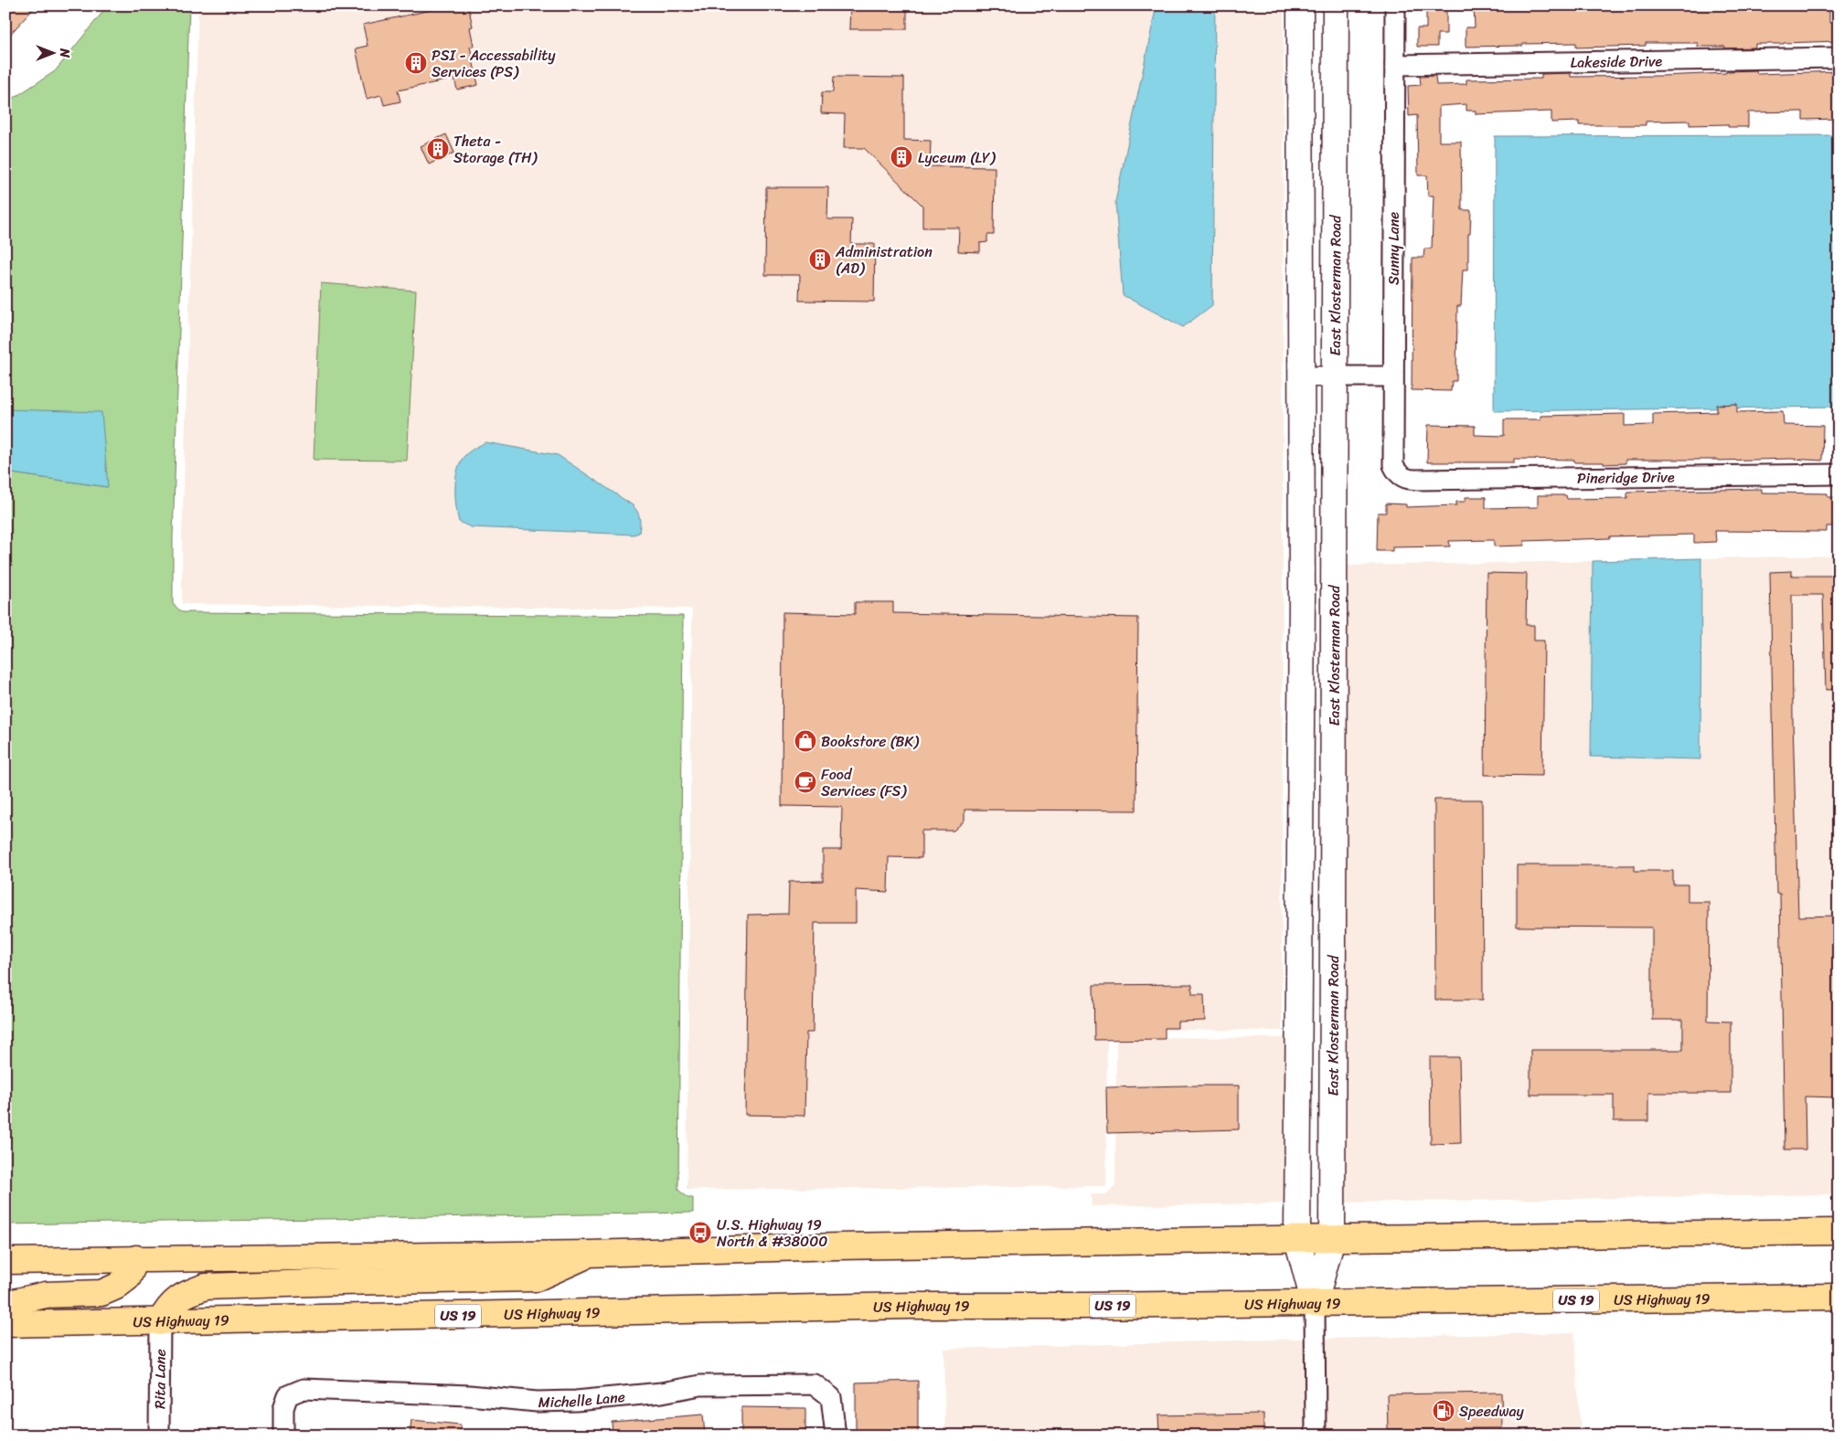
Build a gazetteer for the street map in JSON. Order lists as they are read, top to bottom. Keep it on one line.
{"streets":{"highway":["US Highway 19","US 19"],"main road":["East Klosterman Road"],"street":["Lakeside Drive","Sunny Lane","Pineridge Drive","Rita Lane","Michelle Lane"]},"crossings":[["Lakeside Drive","Sunny Lane"],["Sunny Lane","Pineridge Drive"],["East Klosterman Road","US Highway 19"],["US Highway 19","Rita Lane"]],"places":{"building":["PSI - Accessability Services (PS)","Theta - Storage (TH)","Lyceum (LY)","Administration (AD)"],"shop":["Bookstore (BK)"],"cafe":["Food Services (FS)"],"bus stop":["U.S. Highway 19 North & #38000"],"fuel station":["Speedway"]},"north":"right"}
